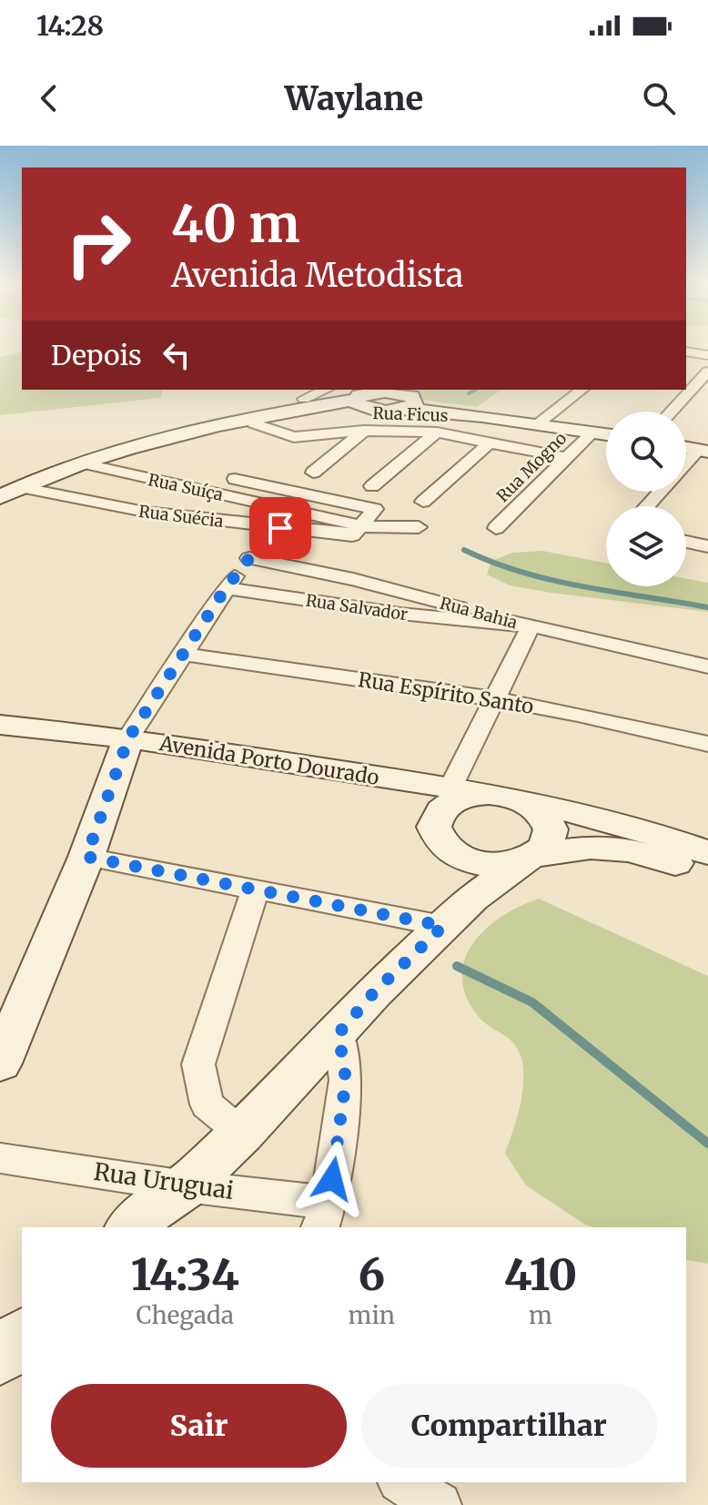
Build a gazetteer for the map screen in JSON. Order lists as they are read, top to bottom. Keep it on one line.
{"streets":{"street":["Rua Ficus","Rua Mogno","Rua Suíça","Rua Suécia","Rua Salvador","Rua Bahia","Rua Espírito Santo","Avenida Porto Dourado","Rua Uruguai"]},"crossings":[["Rua Ficus","Rua Mogno"],["Rua Suíça","Rua Suécia"],["Rua Salvador","Rua Bahia"]],"page":{"status":"14:28","header":"Waylane","turn":["40 m","Avenida Metodista"],"then":"Depois","eta":["14:34","Chegada","6","min","410","m"],"buttons":["Sair","Compartilhar"]}}
